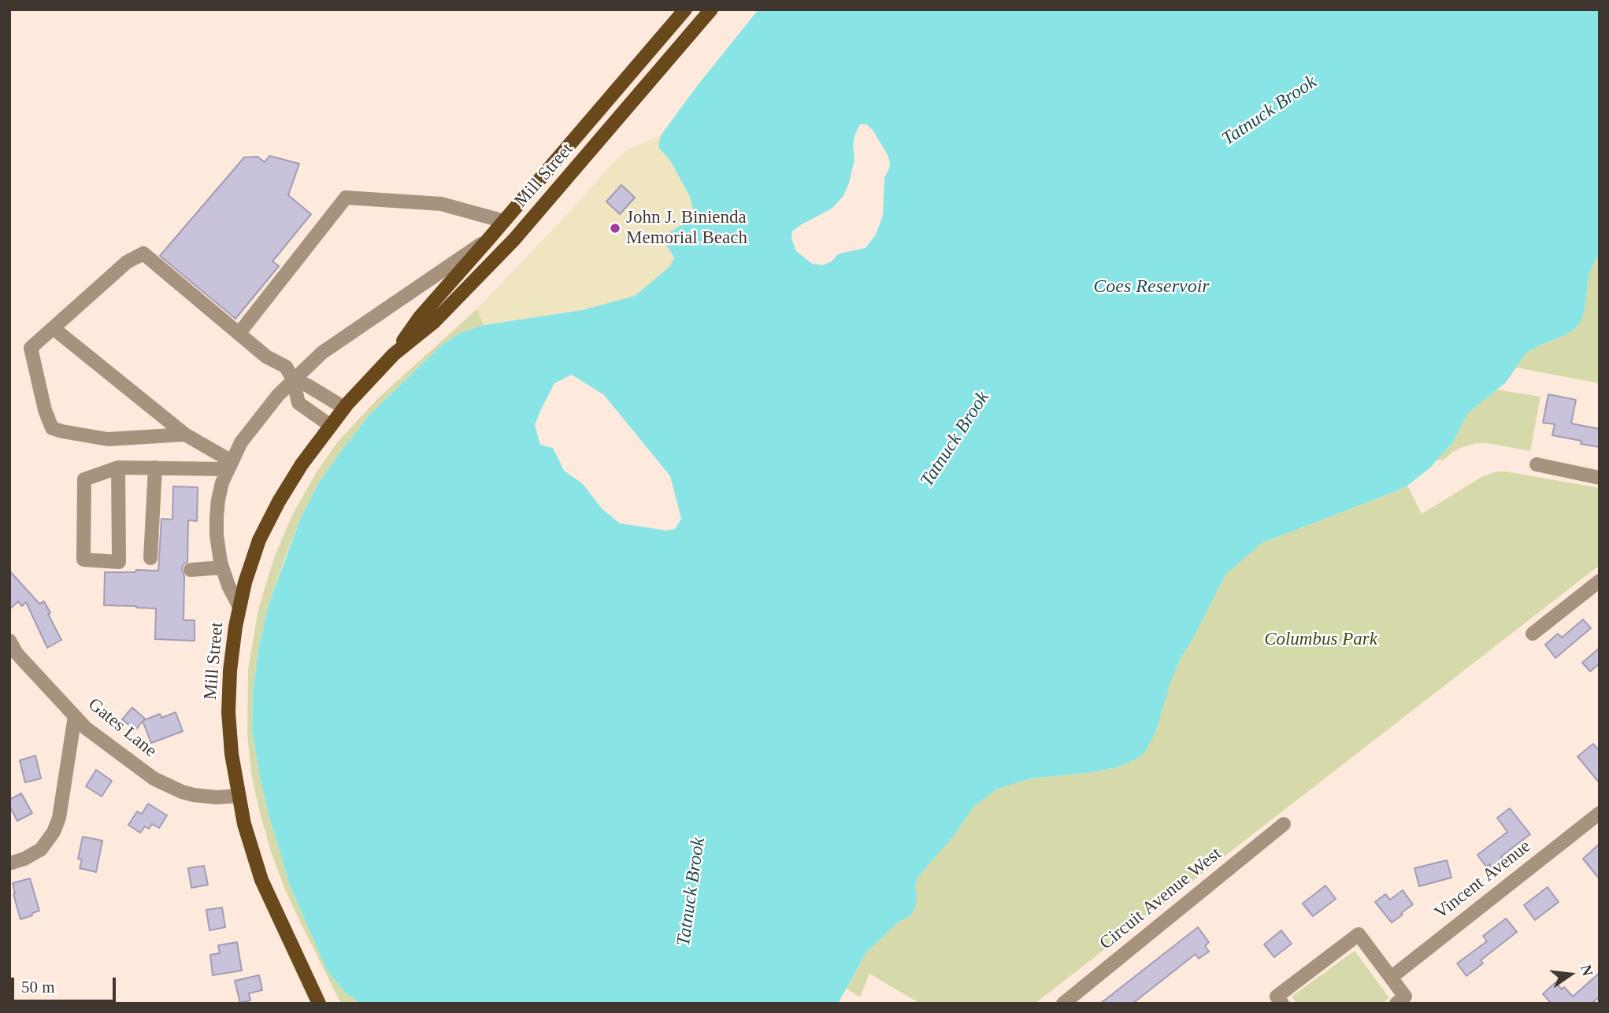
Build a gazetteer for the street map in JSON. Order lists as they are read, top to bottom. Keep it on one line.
{"streets":{"main road":["Mill Street"],"street":["Gates Lane","Vincent Avenue","Circuit Avenue West"]},"crossings":[["Mill Street","Gates Lane"]],"water":["Tatnuck Brook","Coes Reservoir"],"parks":["Columbus Park"],"places":["John J. Binienda Memorial Beach"],"scale_bar":"50 m","north":"right"}
